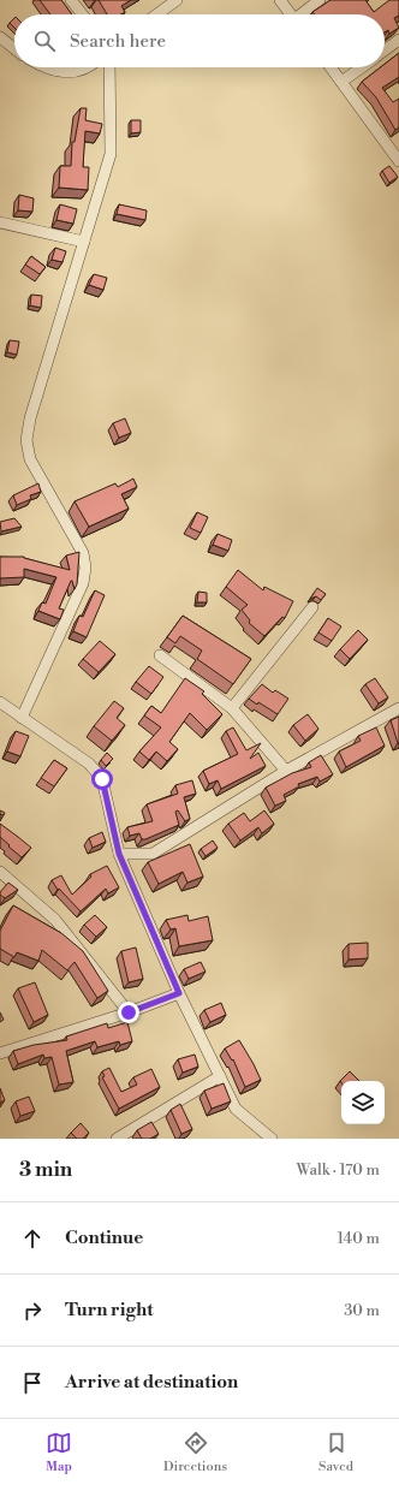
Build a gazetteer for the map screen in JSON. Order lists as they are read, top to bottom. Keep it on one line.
{"page":{"search":"Search here","heading":["3 min","Walk · 170 m"],"list":[["Continue","140 m"],["Turn right","30 m"],"Arrive at destination"],"nav":["Map","Directions","Saved"]}}
